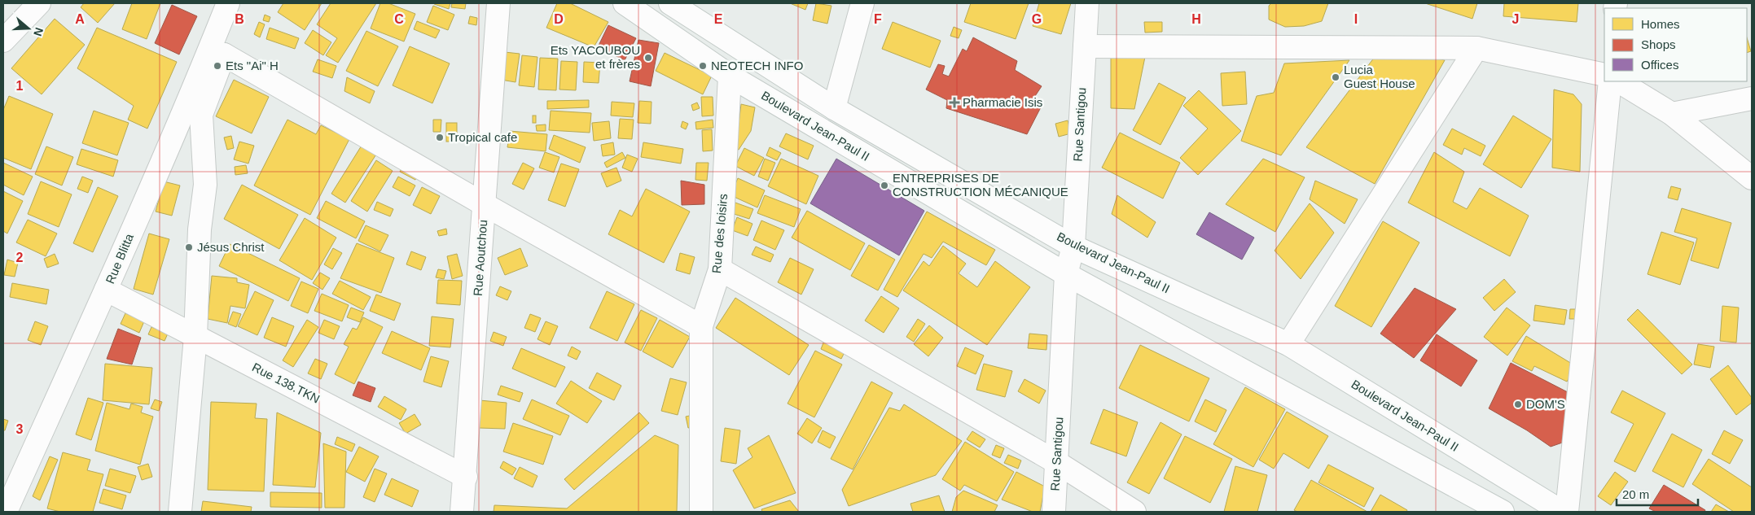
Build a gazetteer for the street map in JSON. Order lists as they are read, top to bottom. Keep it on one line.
{"streets":{"street":["Rue Santigou","Boulevard Jean-Paul II","Rue des loisirs","Rue Aoutchou","Rue Blitta","Rue 138.TKN"]},"crossings":[["Rue Santigou","Boulevard Jean-Paul II"],["Boulevard Jean-Paul II","Rue des loisirs"],["Rue Aoutchou","Rue 138.TKN"],["Rue Blitta","Rue 138.TKN"]],"places":{"other":["Ets YACOUBOU et frères","Ets \"Ai\" H","NEOTECH INFO","Lucia Guest House","Tropical cafe","ENTREPRISES DE CONSTRUCTION MÉCANIQUE","Jésus Christ","DOM'S"],"health":["Pharmacie Isis"]},"legend":["Homes","Shops","Offices"],"scale_bar":"20 m","north":"right","grid":{"columns":["A","B","C","D","E","F","G","H","I","J"],"rows":["1","2","3"]}}
